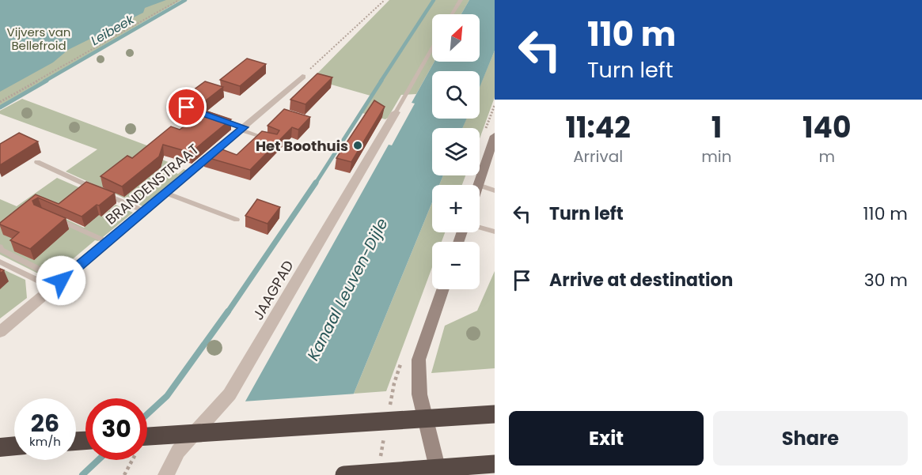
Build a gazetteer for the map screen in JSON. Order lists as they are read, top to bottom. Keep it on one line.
{"streets":{"street":["BRANDENSTRAAT","JAAGPAD"]},"water":["Leibeek","Kanaal Leuven-Dijle"],"parks":["Vijvers van Bellefroid"],"places":["Het Boothuis"],"north":"top right","page":{"turn":["110 m","Turn left"],"map_buttons":["+","−"],"eta":["11:42","Arrival","1","min","140","m"],"list":[{"name":"Turn left","value":"110 m"},{"name":"Arrive at destination","value":"30 m"}],"speed":"26 km/h","limit":"30","buttons":["Exit","Share"]}}
